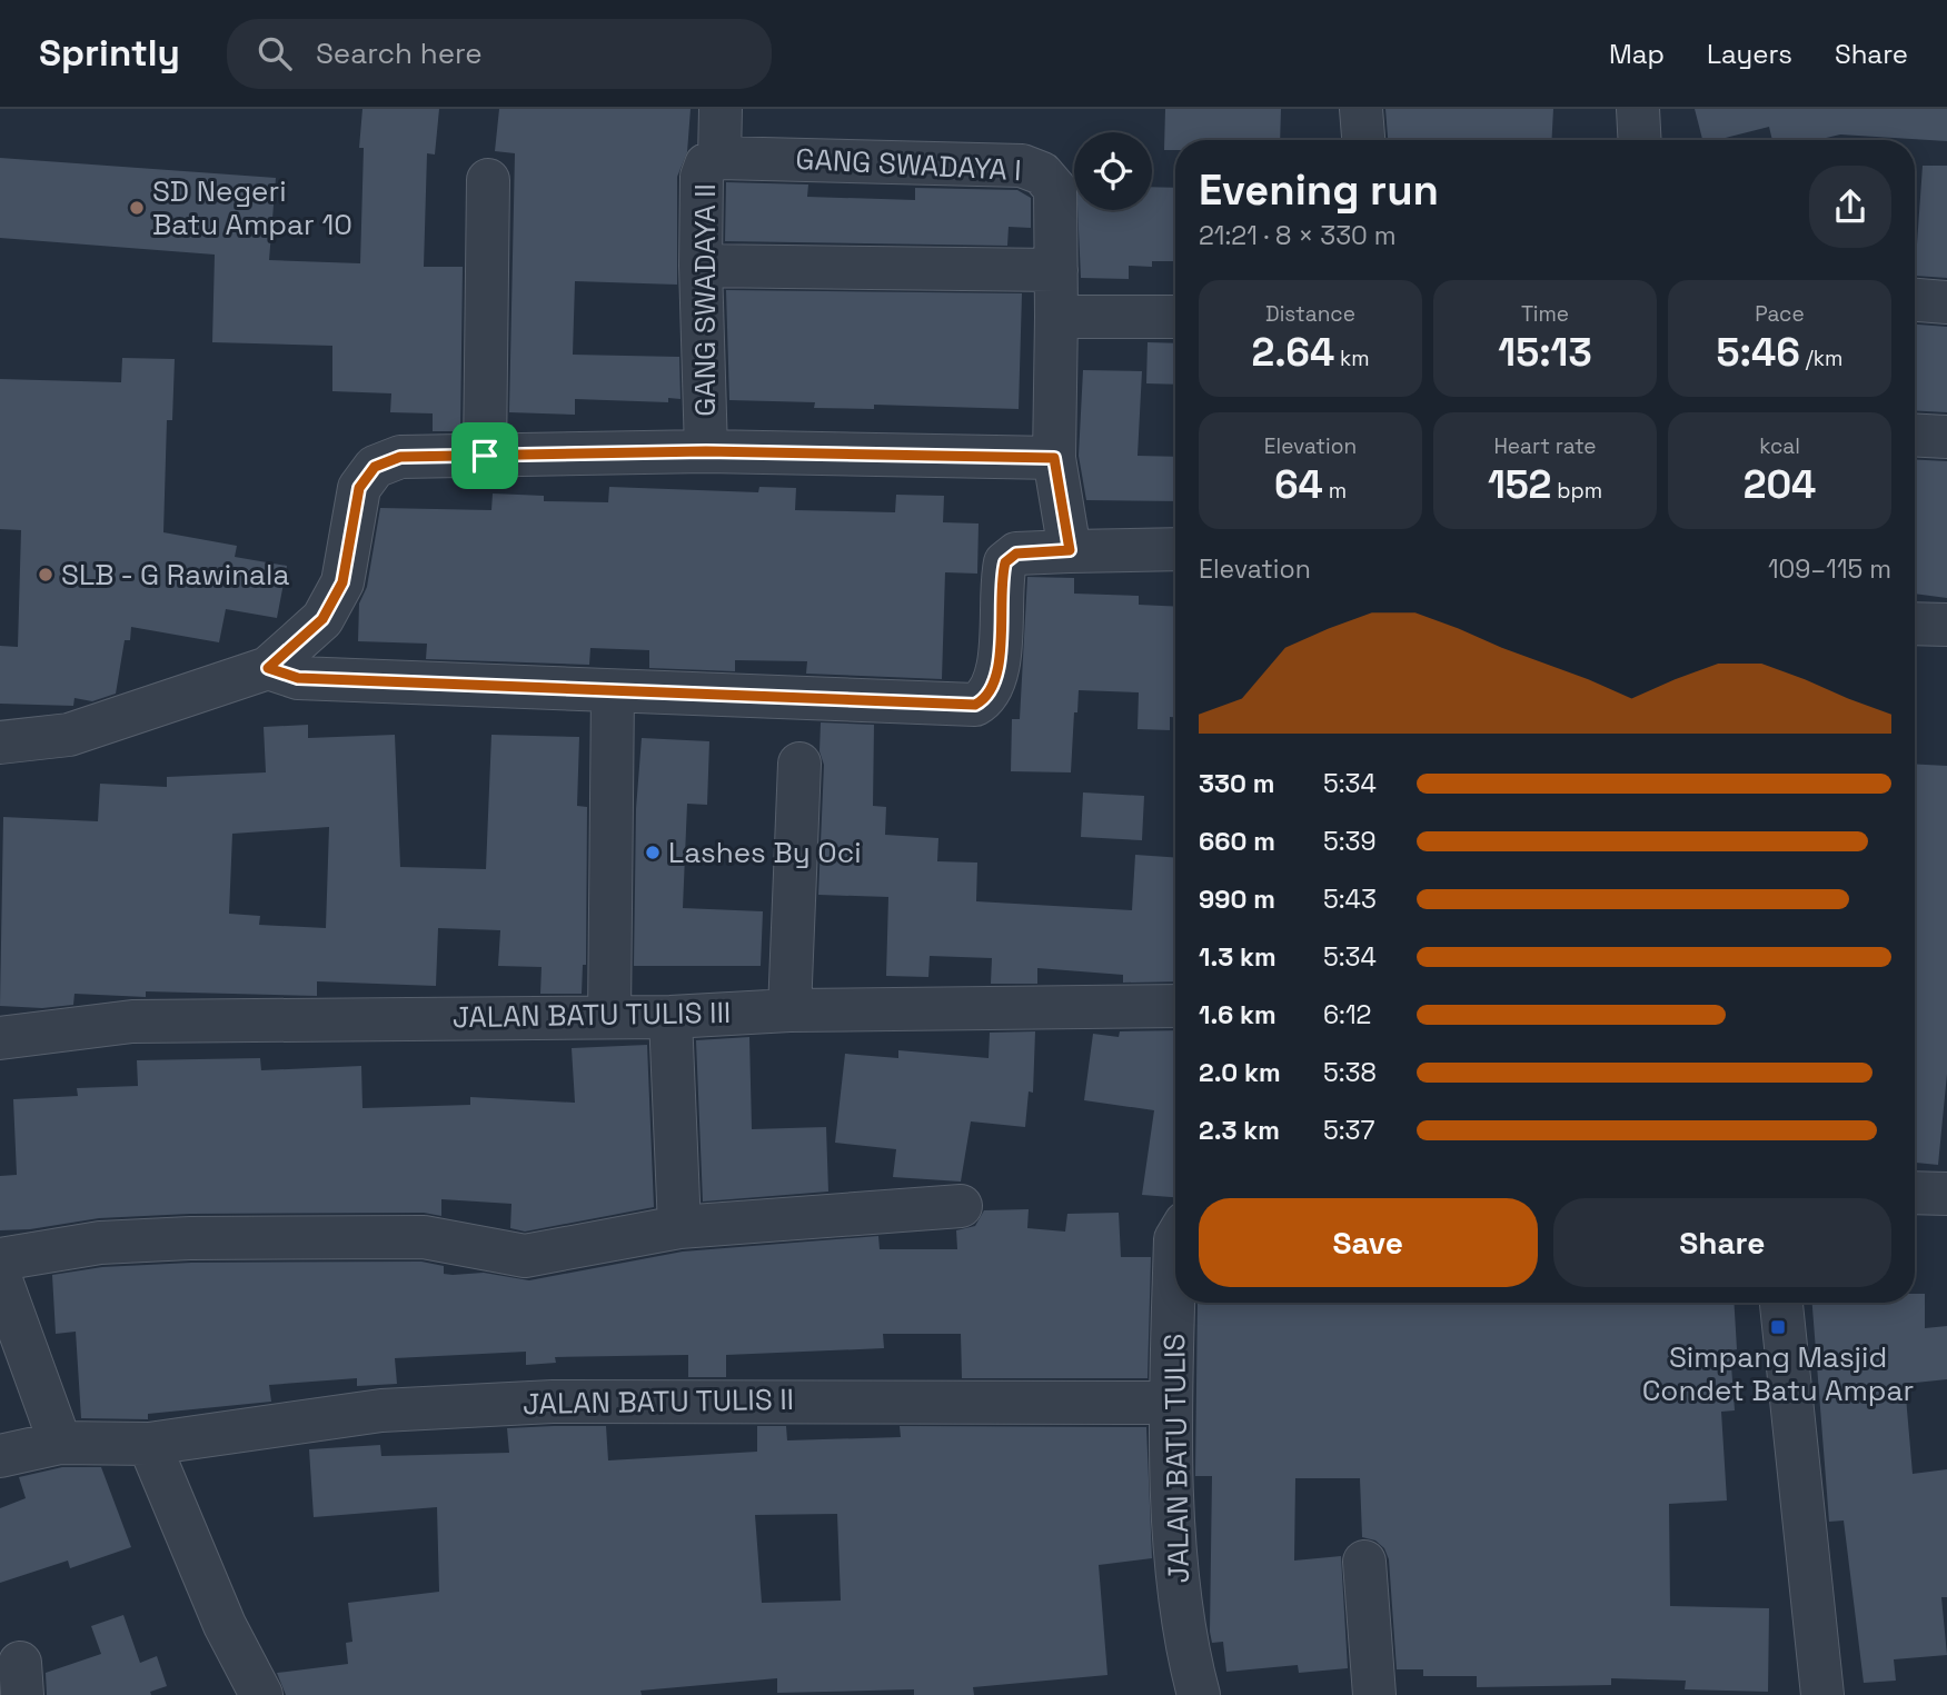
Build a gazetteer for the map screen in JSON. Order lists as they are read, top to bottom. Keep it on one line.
{"streets":{"street":["GANG SWADAYA I","GANG SWADAYA II","JALAN BATU TULIS III","JALAN BATU TULIS II","JALAN BATU TULIS"]},"crossings":[["GANG SWADAYA I","GANG SWADAYA II"],["JALAN BATU TULIS II","JALAN BATU TULIS"]],"places":{"other":["SD Negeri Batu Ampar 10","SLB - G Rawinala","Lashes By Oci"],"transit":["Simpang Masjid Condet Batu Ampar"]},"page":{"header":"Sprintly","search":"Search here","nav":["Map","Layers","Share"],"heading":["Evening run","21:21 · 8 × 330 m"],"stats":[["Distance","2.64 km"],["Time","15:13"],["Pace","5:46 /km"],["Elevation","64 m"],["Heart rate","152 bpm"],["kcal","204"]],"chart":["Elevation","109–115 m"],"list":[{"name":"330 m","note":"5:34"},{"name":"660 m","note":"5:39"},{"name":"990 m","note":"5:43"},{"name":"1.3 km","note":"5:34"},{"name":"1.6 km","note":"6:12"},{"name":"2.0 km","note":"5:38"},{"name":"2.3 km","note":"5:37"}],"buttons":["Save","Share"]}}
